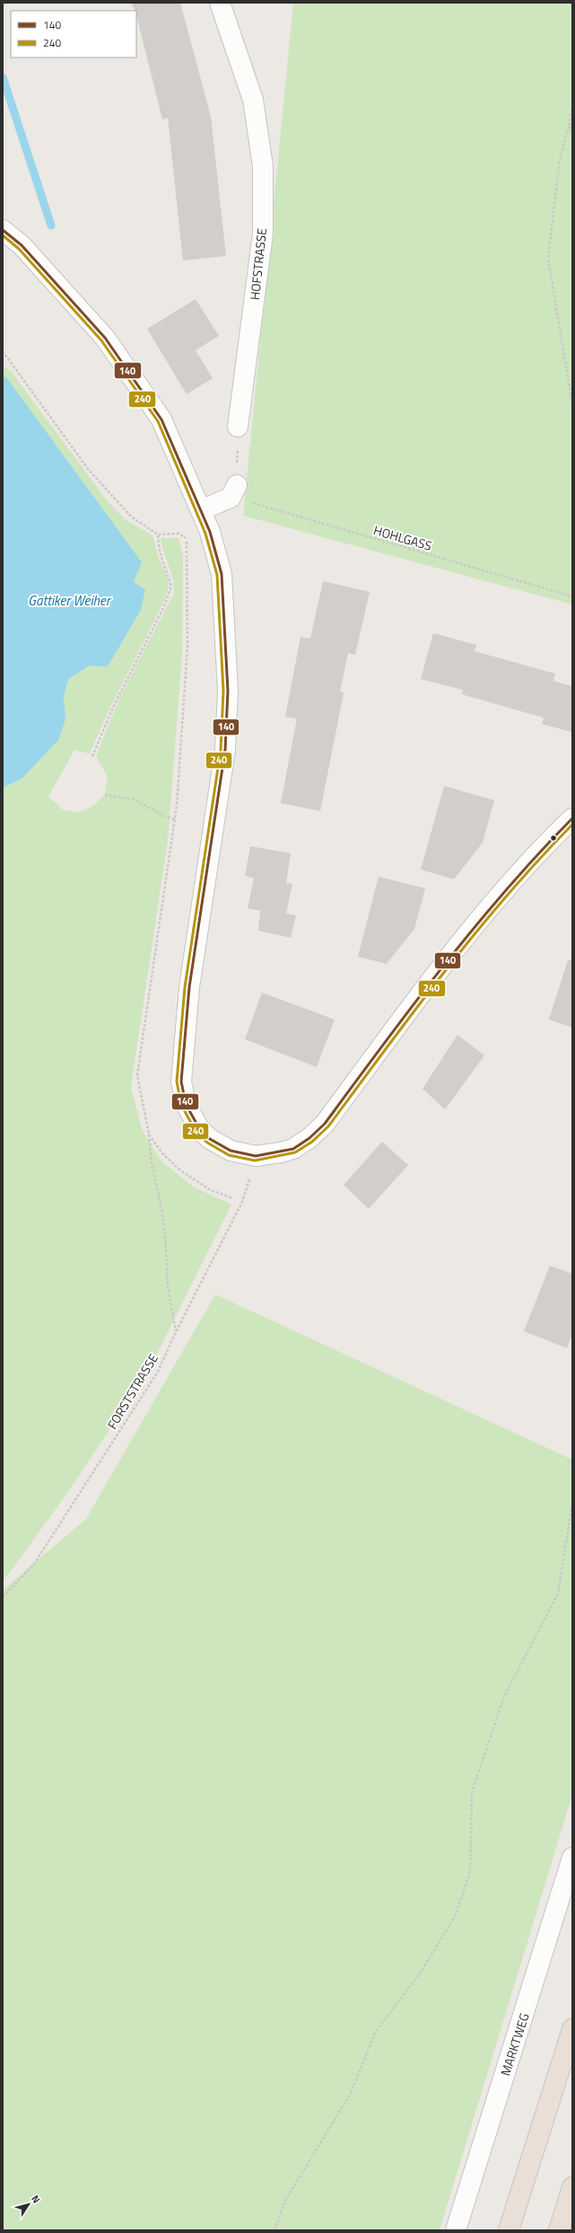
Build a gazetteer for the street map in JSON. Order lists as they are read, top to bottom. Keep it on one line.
{"streets":{"main road":["HOFSTRASSE","MARKTWEG"],"path":["HOHLGASS","FORSTSTRASSE"]},"water":["Gattiker Weiher"],"lines":["transit line 140","transit line 240"],"legend":["140","240"],"north":"top right"}
